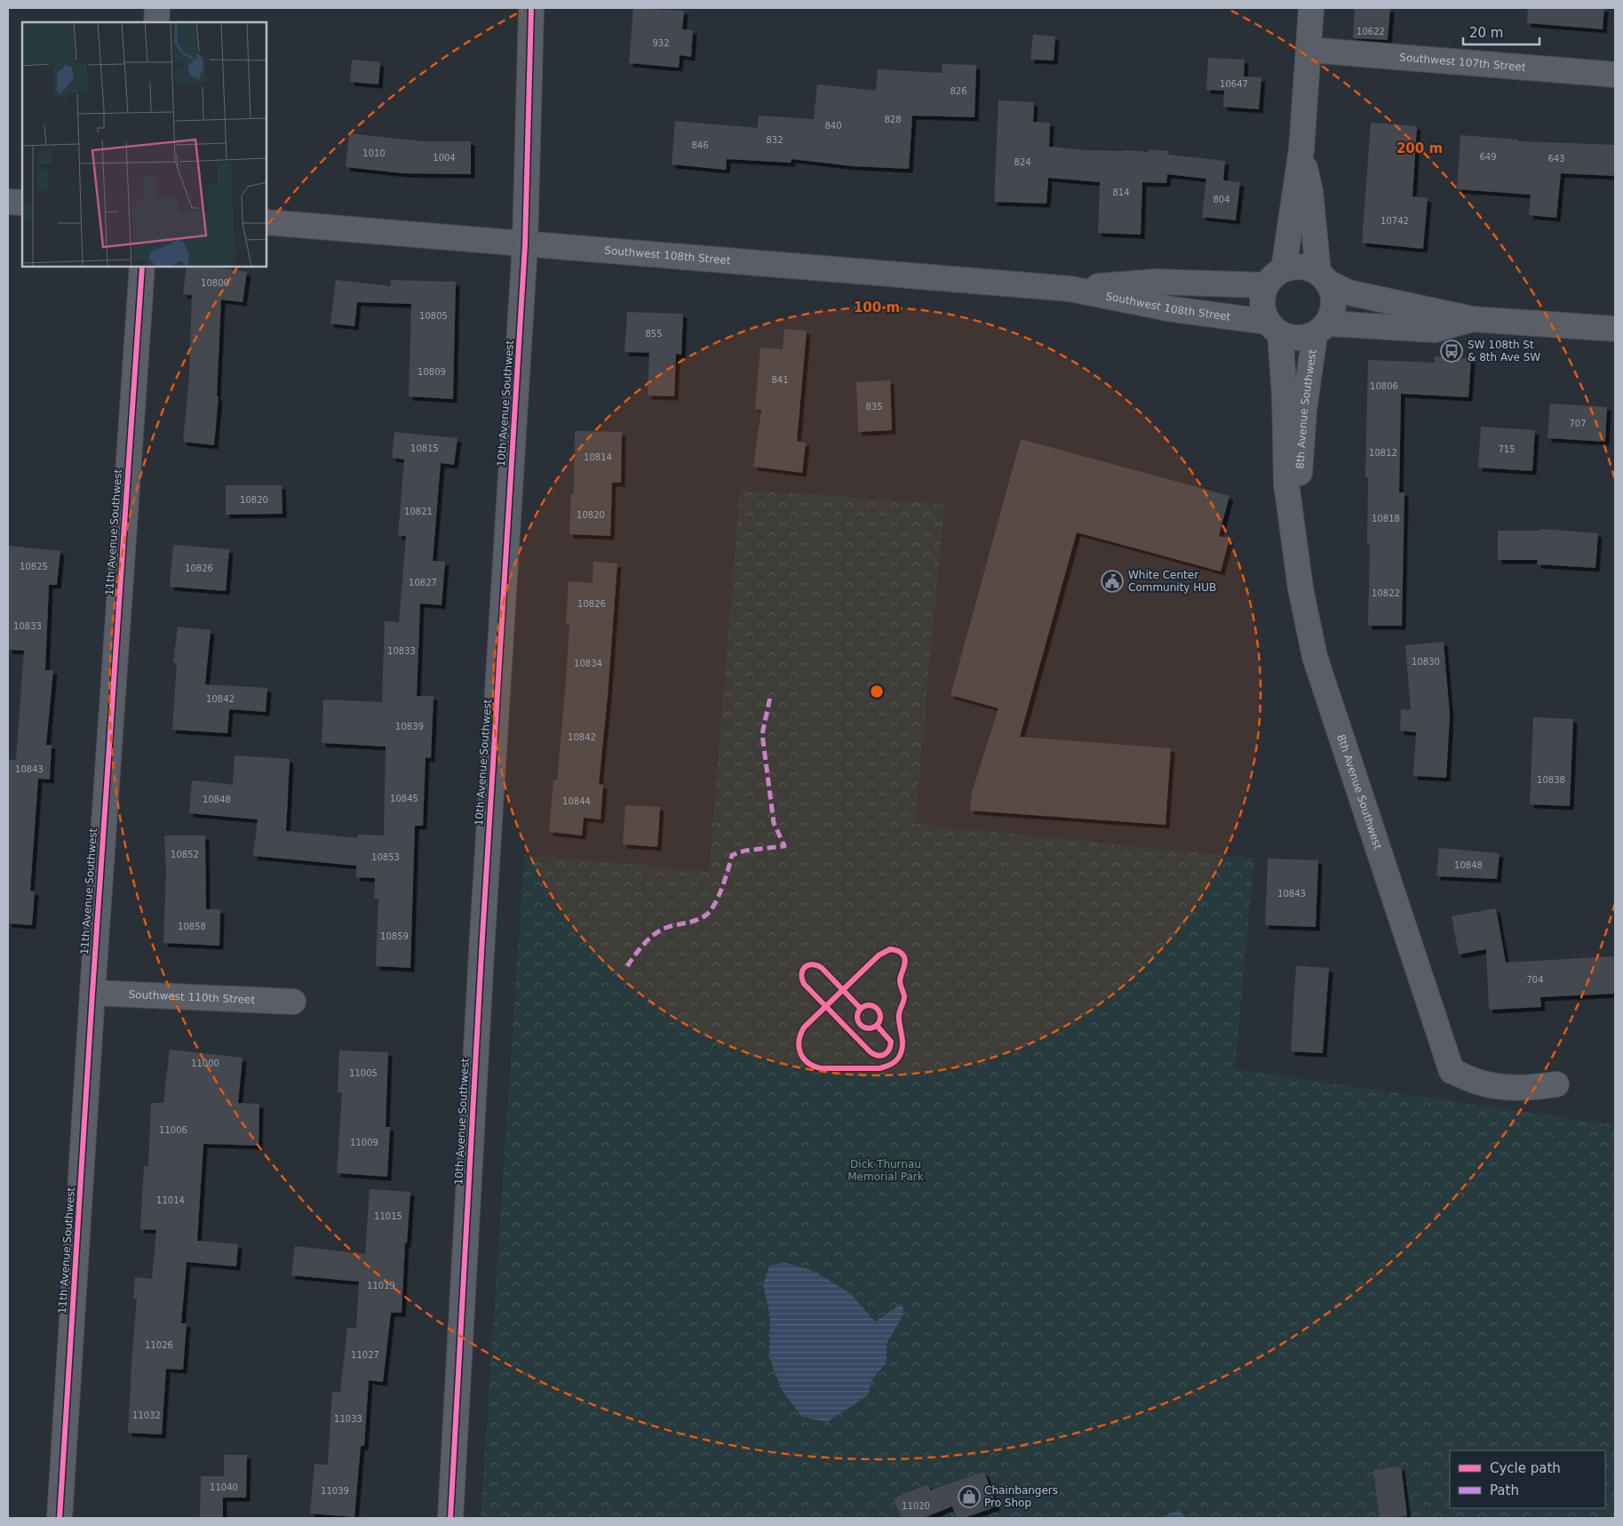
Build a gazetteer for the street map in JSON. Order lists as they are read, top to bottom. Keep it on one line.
{"streets":{"street":["Southwest 107th Street","Southwest 108th Street","10th Avenue Southwest","8th Avenue Southwest","11th Avenue Southwest","Southwest 110th Street"]},"crossings":[["Southwest 107th Street","8th Avenue Southwest"],["Southwest 108th Street","10th Avenue Southwest"],["Southwest 108th Street","8th Avenue Southwest"],["11th Avenue Southwest","Southwest 110th Street"]],"parks":["Dick Thurnau Memorial Park"],"places":{"bus stop":["SW 108th St & 8th Ave SW"],"public building":["White Center Community HUB"],"shop":["Chainbangers Pro Shop"]},"house_numbers":["10622","932","10647","826","828","840","832","846","1010","649","1004","643","824","814","804","10742","10800","10805","855","10809","841","10806","835","707","10815","715","10812","10814","10820","10821","10820","10818","10825","10826","10827","10822","10826","10833","10833","10830","10834","10842","10839","10842","10843","10838","10845","10848","10844","10852","10853","10848","10843","10858","10859","704","11000","11005","11006","11009","11014","11015","11019","11026","11027","11032","11033","11040","11039","11020"],"legend":["Cycle path","Path"],"scale_bar":"20 m","rings":["200 m","100 m"]}
